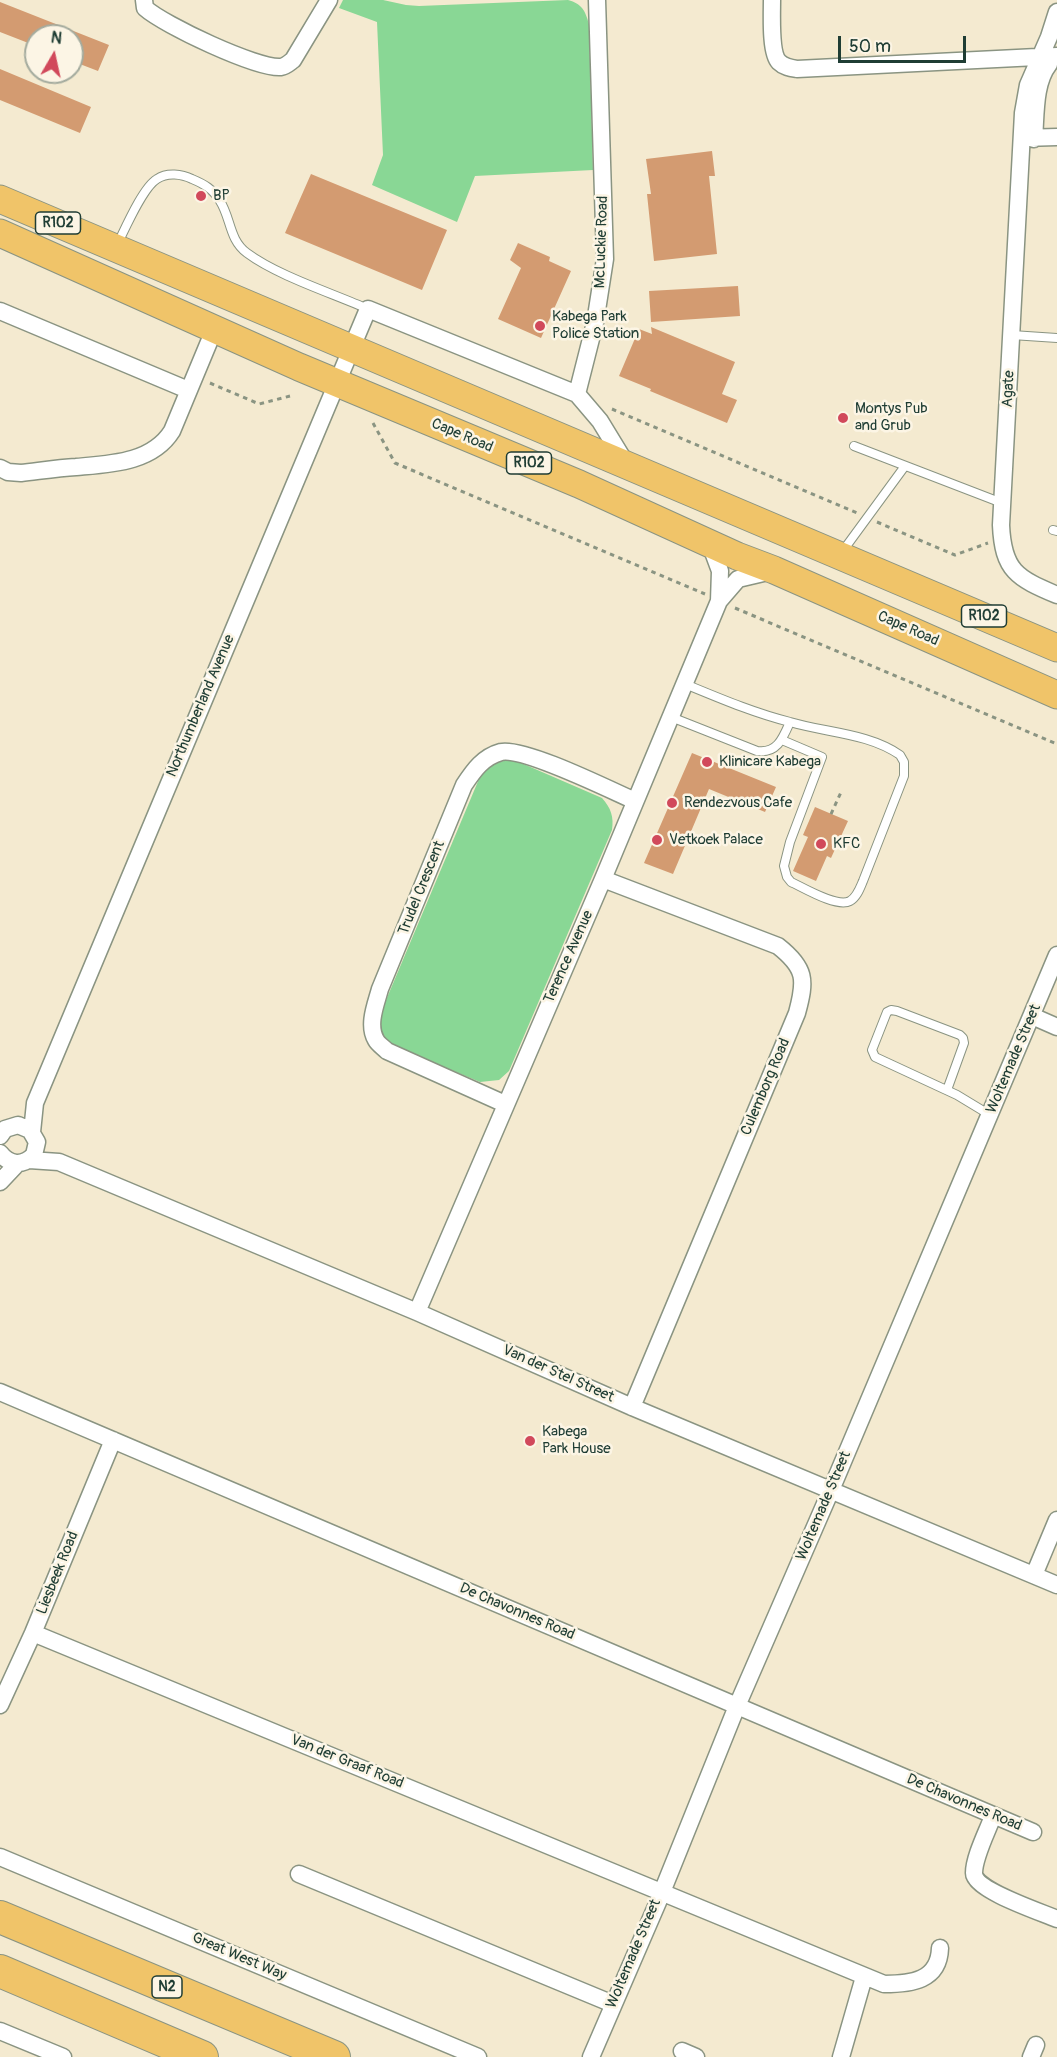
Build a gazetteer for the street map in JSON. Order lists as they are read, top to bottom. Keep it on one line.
{"streets":{"highway":["N2"],"main road":["R102","Cape Road"],"street":["McLuckie Road","Agate","Northumberland Avenue","Trudel Crescent","Terence Avenue","Woltemade Street","Culemborg Road","Van der Stel Street","Liesbeek Road","De Chavonnes Road","Van der Graaf Road","Great West Way"]},"crossings":[["R102","Northumberland Avenue"],["Cape Road","Northumberland Avenue"],["Cape Road","Terence Avenue"],["Northumberland Avenue","Van der Stel Street"],["Trudel Crescent","Terence Avenue"],["Terence Avenue","Culemborg Road"],["Terence Avenue","Van der Stel Street"],["Woltemade Street","Van der Stel Street"],["Woltemade Street","De Chavonnes Road"],["Woltemade Street","Van der Graaf Road"],["Culemborg Road","Van der Stel Street"],["Liesbeek Road","De Chavonnes Road"],["Liesbeek Road","Van der Graaf Road"]],"places":["BP","Kabega Park Police Station","Montys Pub and Grub","Klinicare Kabega","Rendezvous Cafe","Vetkoek Palace","KFC","Kabega Park House"],"scale_bar":"50 m","north":"top"}
